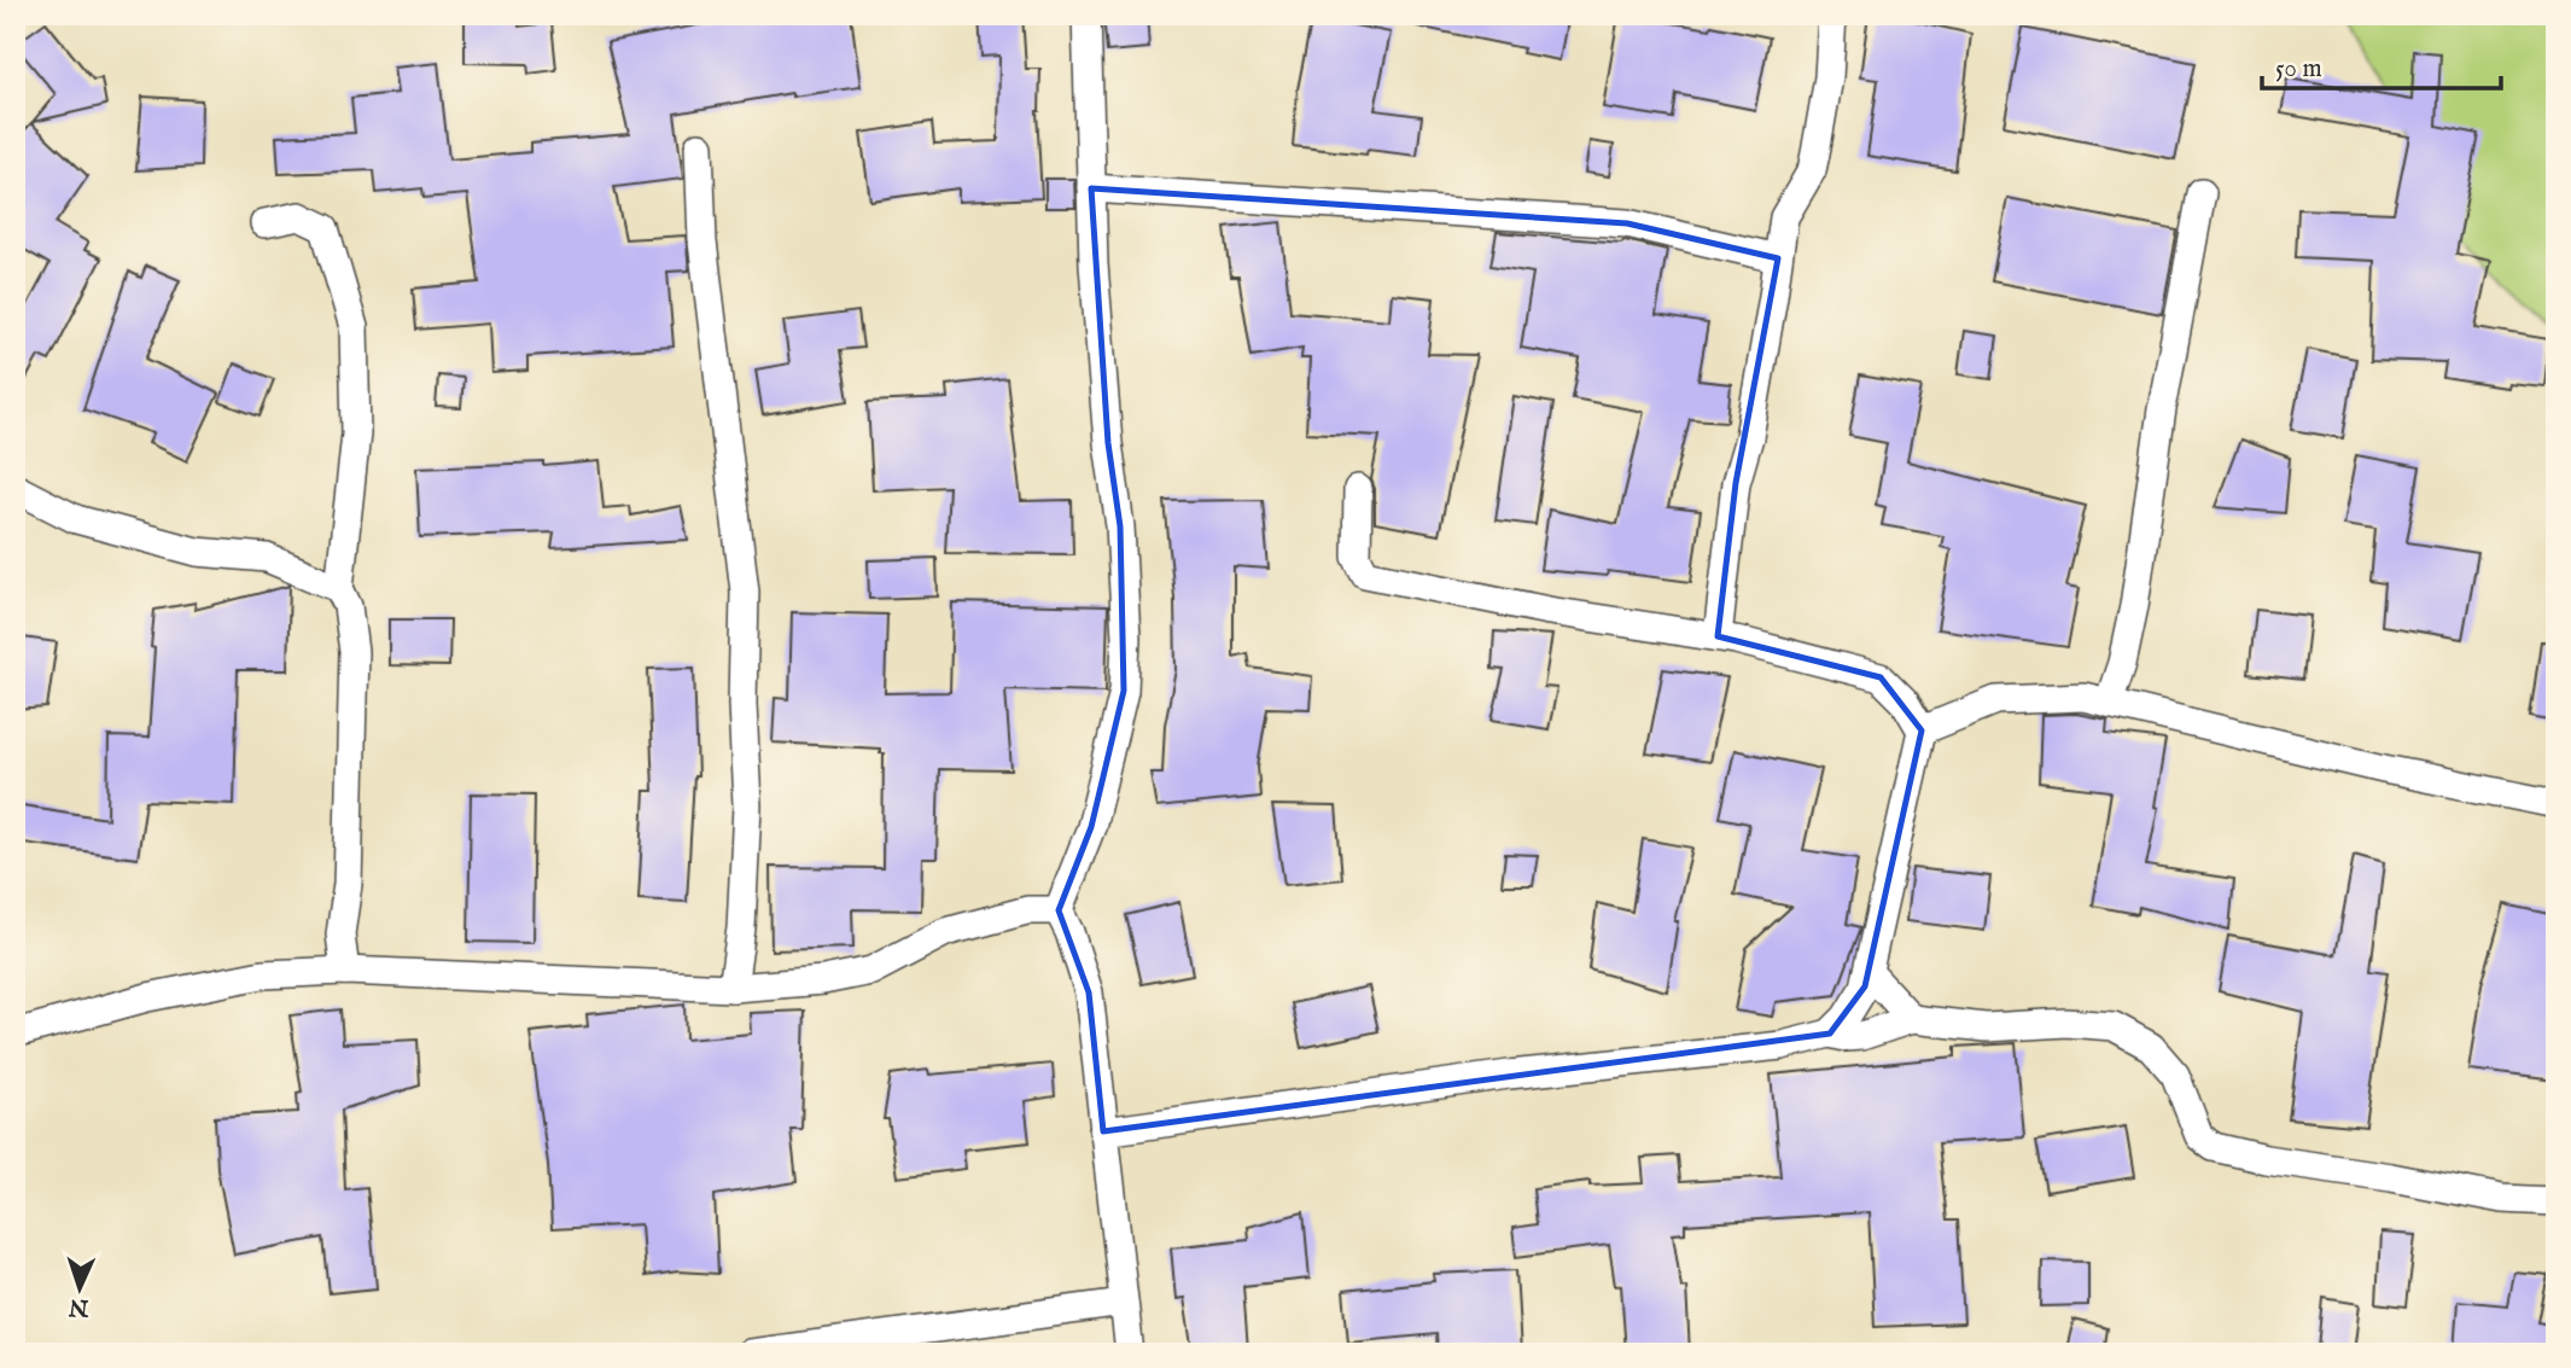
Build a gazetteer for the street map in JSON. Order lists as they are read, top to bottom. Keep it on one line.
{"scale_bar":"50 m","north":"bottom"}
